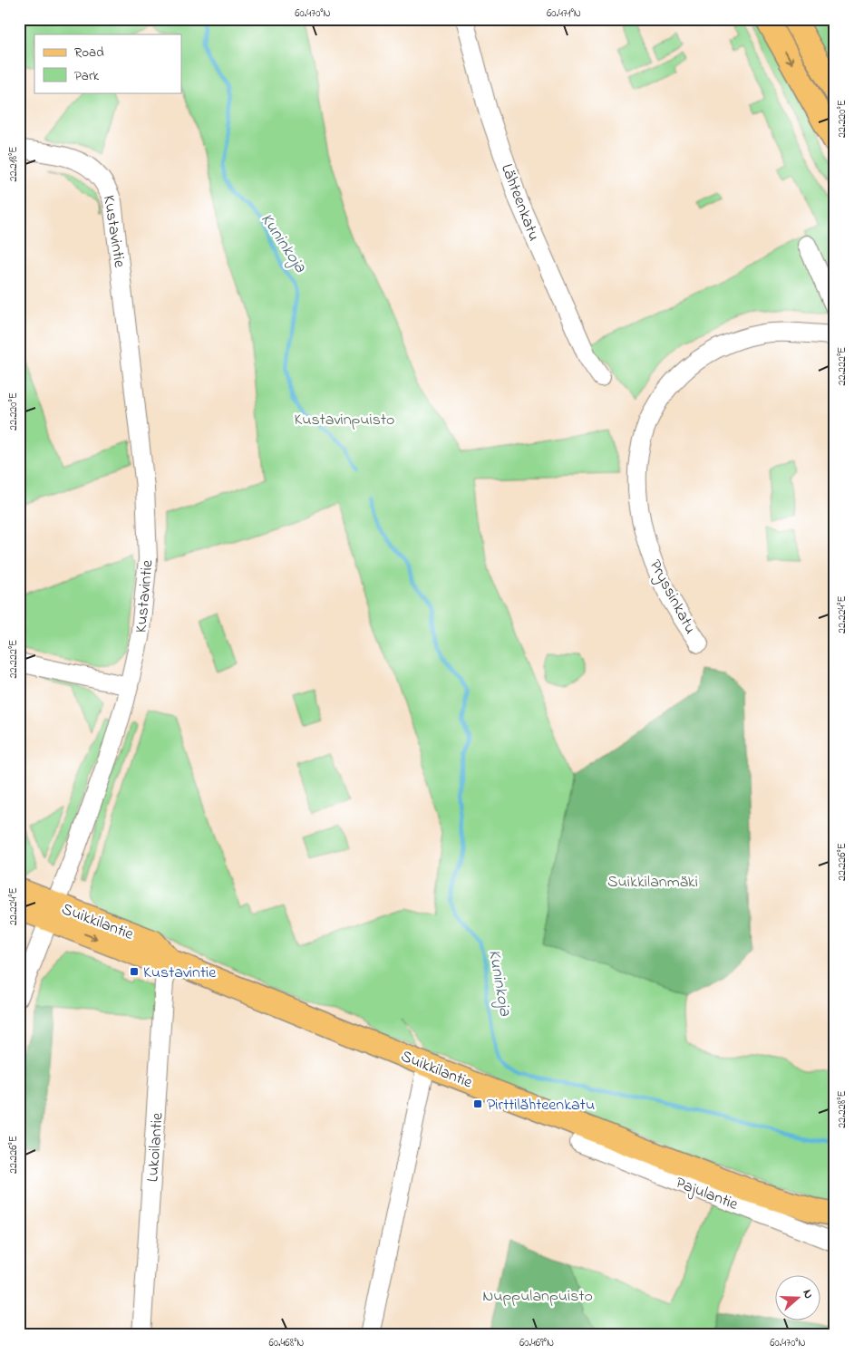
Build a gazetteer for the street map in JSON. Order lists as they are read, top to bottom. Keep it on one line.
{"streets":{"main road":["Suikkilantie"],"street":["Lähteenkatu","Kustavintie","Pryssinkatu","Lukoilantie","Pajulantie"]},"crossings":[["Kustavintie","Suikkilantie"],["Suikkilantie","Lukoilantie"]],"water":["Kuninkoja"],"parks":["Kustavinpuisto","Suikkilanmäki","Nuppulanpuisto"],"places":{"transit":["Kustavintie","Pirttilähteenkatu"]},"legend":["Road","Park"],"north":"right","coordinates":["60.470°N","60.471°N","22.220°E","22.218°E","22.222°E","22.224°E","22.226°E","22.228°E","60.468°N","60.469°N"]}
